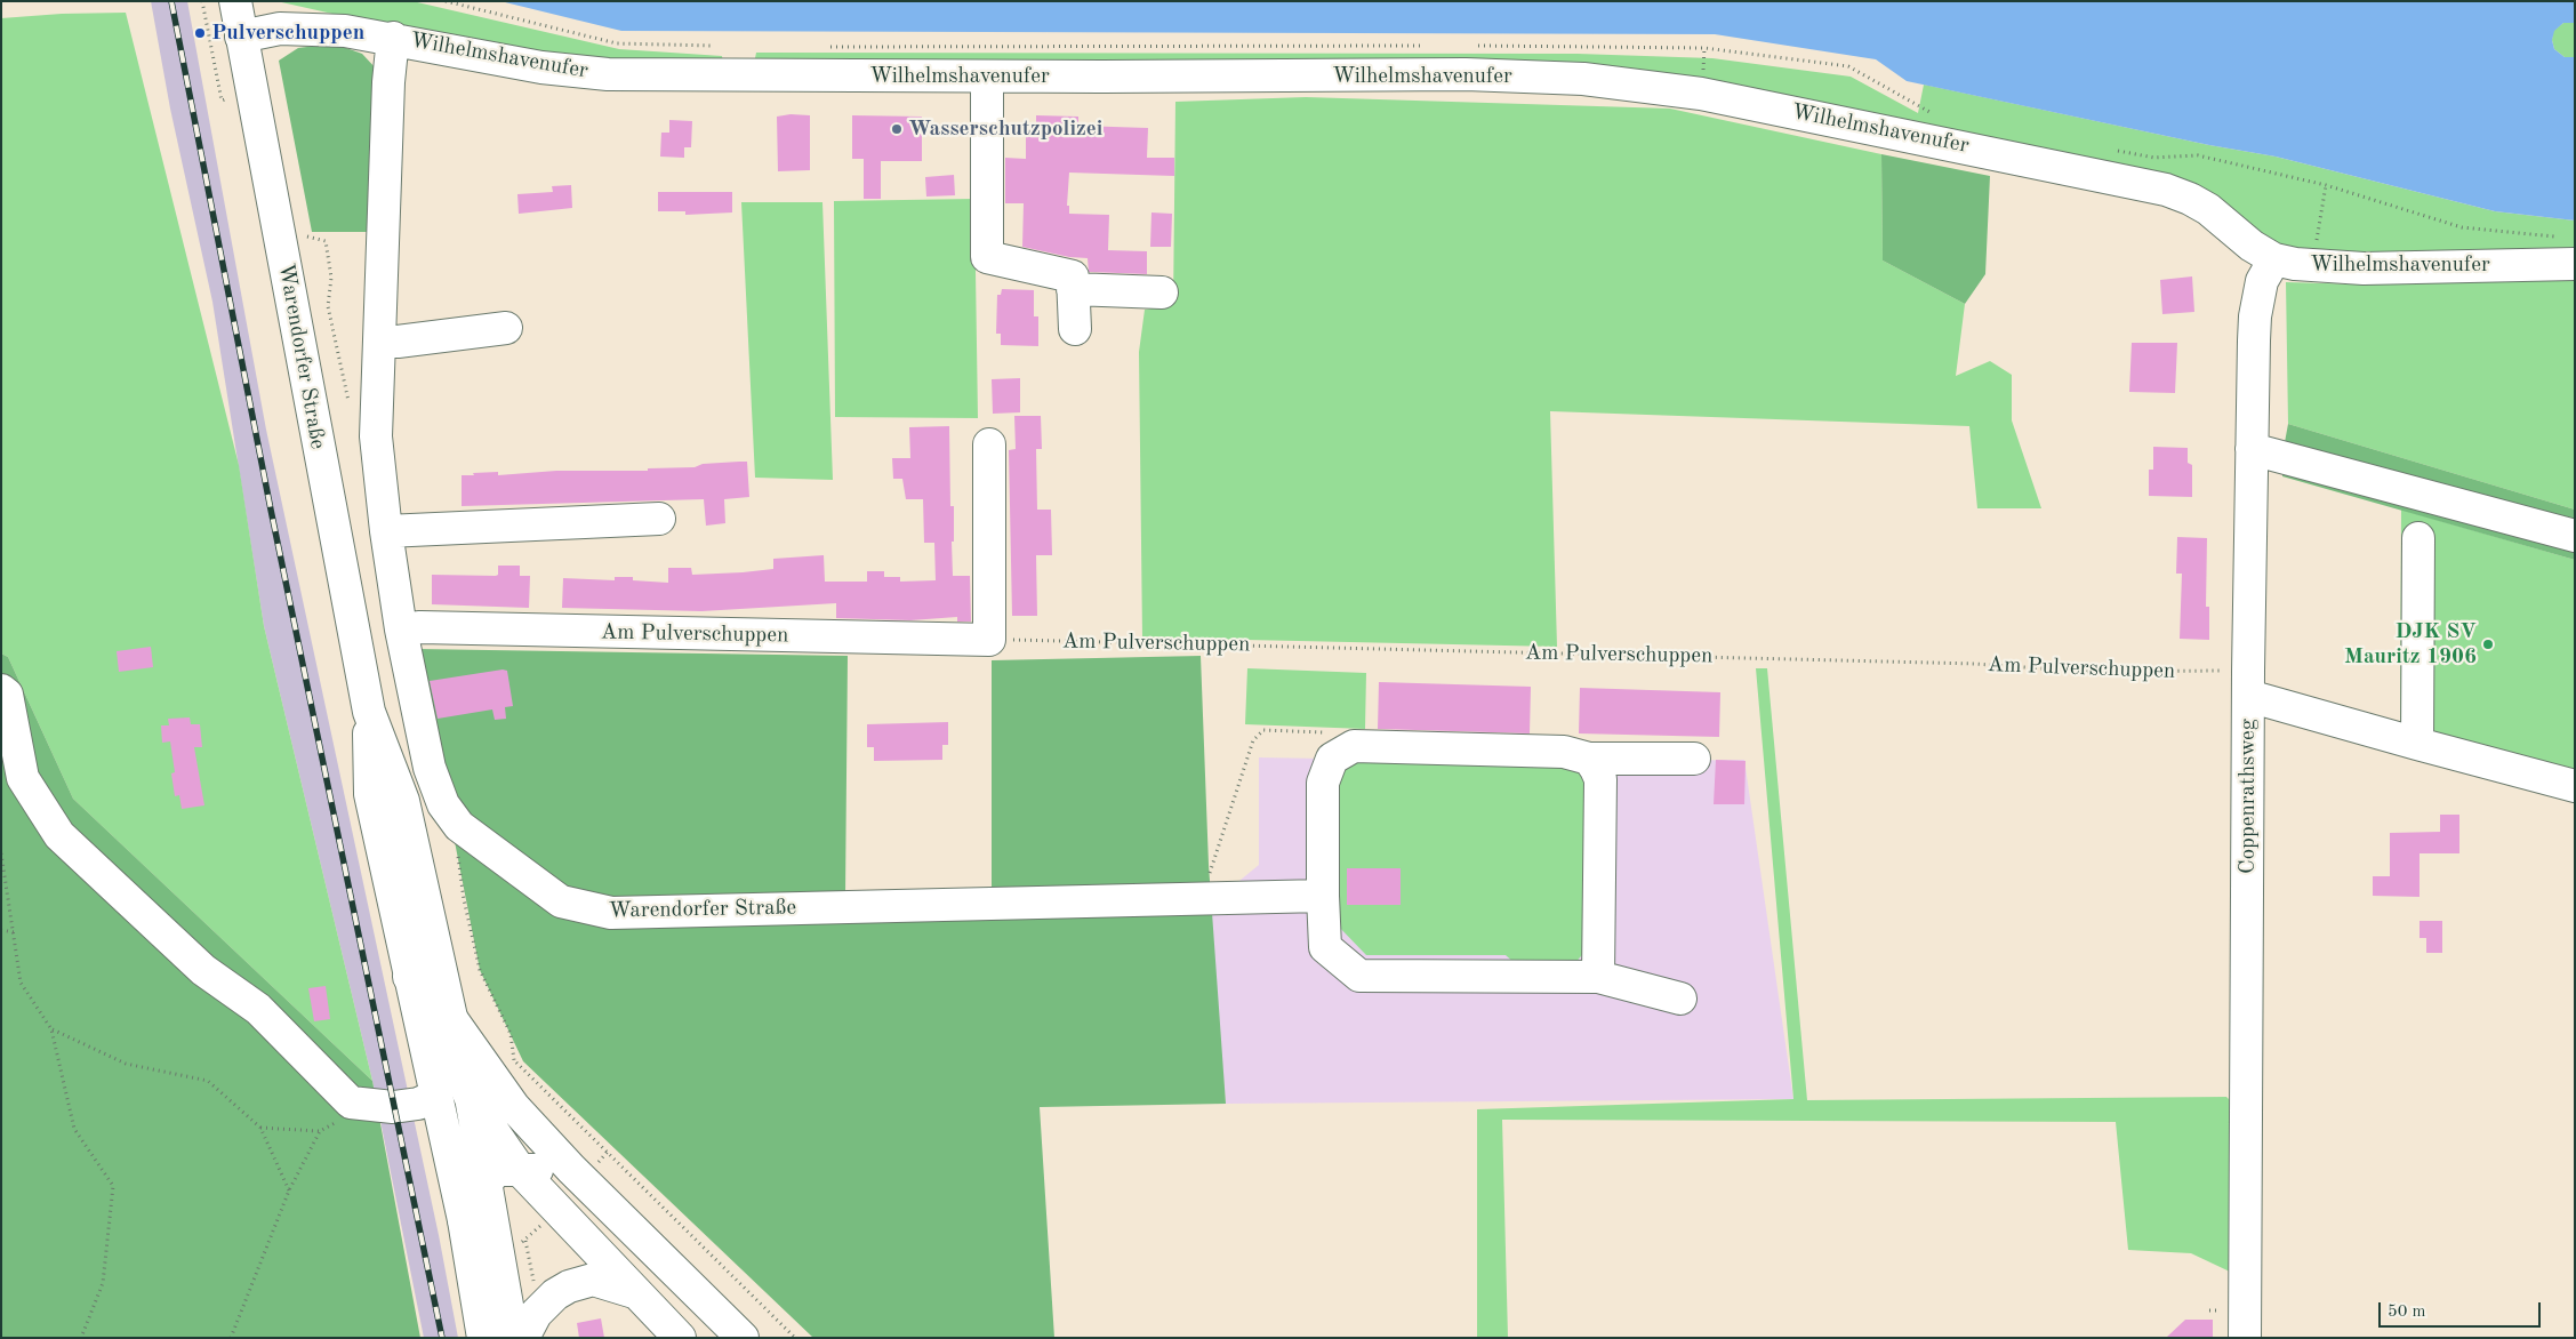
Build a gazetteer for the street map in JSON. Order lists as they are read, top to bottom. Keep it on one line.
{"streets":{"main road":["Wilhelmshavenufer","Warendorfer Straße","Am Pulverschuppen","Coppenrathsweg"]},"crossings":[["Wilhelmshavenufer","Warendorfer Straße"],["Wilhelmshavenufer","Coppenrathsweg"],["Warendorfer Straße","Am Pulverschuppen"],["Am Pulverschuppen","Coppenrathsweg"]],"places":["Pulverschuppen","Wasserschutzpolizei","DJK SV Mauritz 1906"],"scale_bar":"50 m"}
